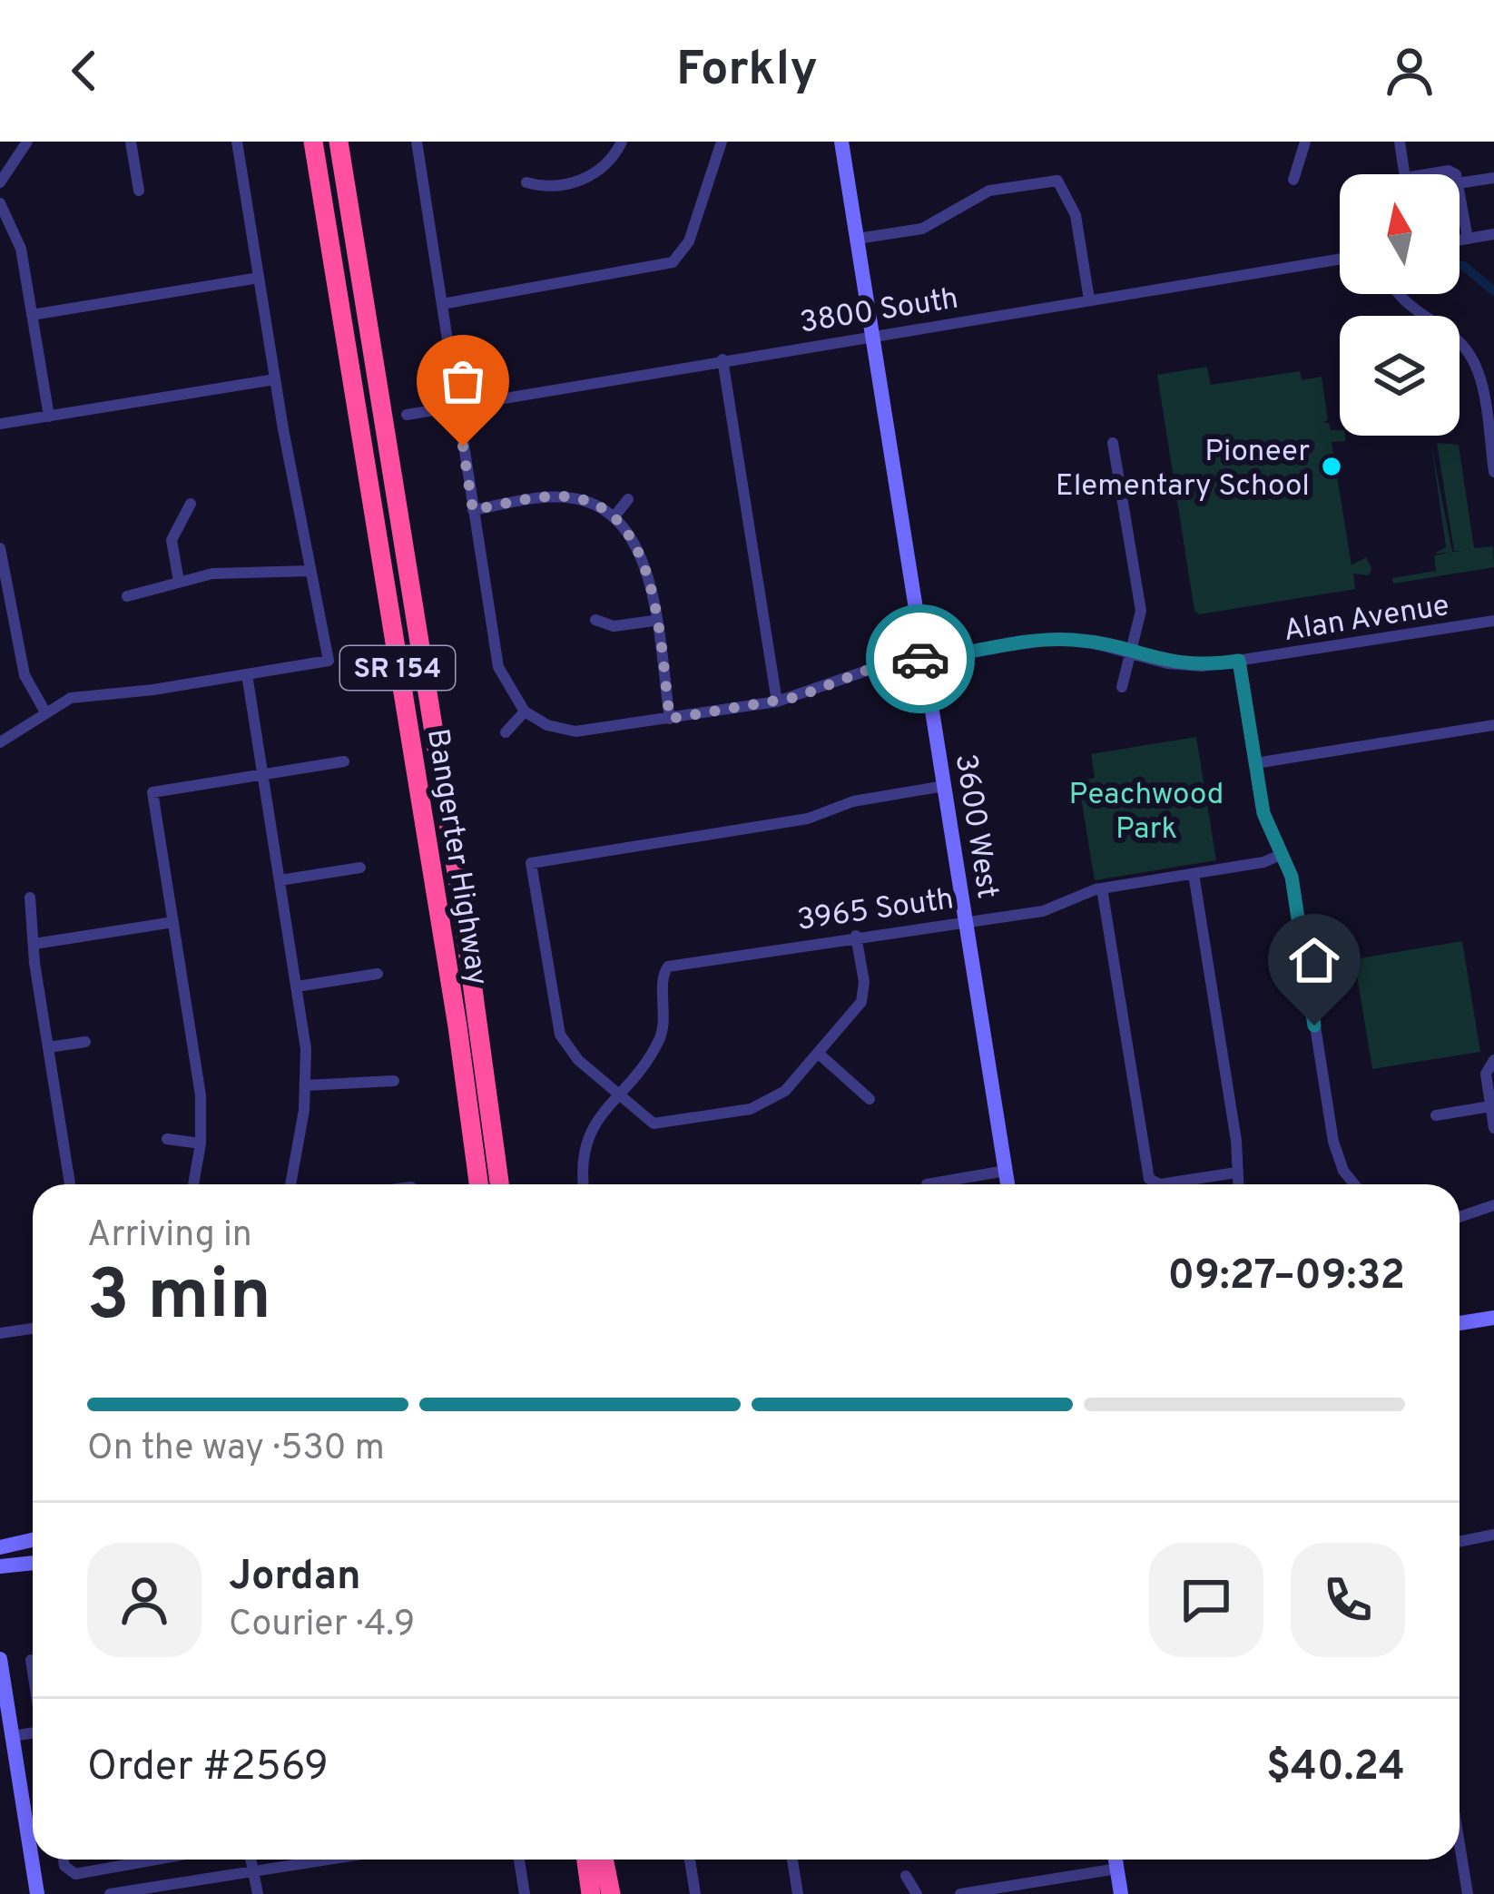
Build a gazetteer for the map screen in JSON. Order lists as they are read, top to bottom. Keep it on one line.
{"streets":{"highway":["SR 154","Bangerter Highway"],"street":["3800 South","Alan Avenue","3600 West","3965 South"]},"crossings":[["3800 South","3600 West"],["Alan Avenue","3600 West"],["3600 West","3965 South"]],"parks":["Peachwood Park"],"places":["Pioneer Elementary School"],"north":"top","page":{"header":"Forkly","heading":["3 min","Arriving in","09:27–09:32"],"panel":["Jordan","Courier · 4.9","Order #2569","$40.24"],"bar":"On the way · 530 m"}}
